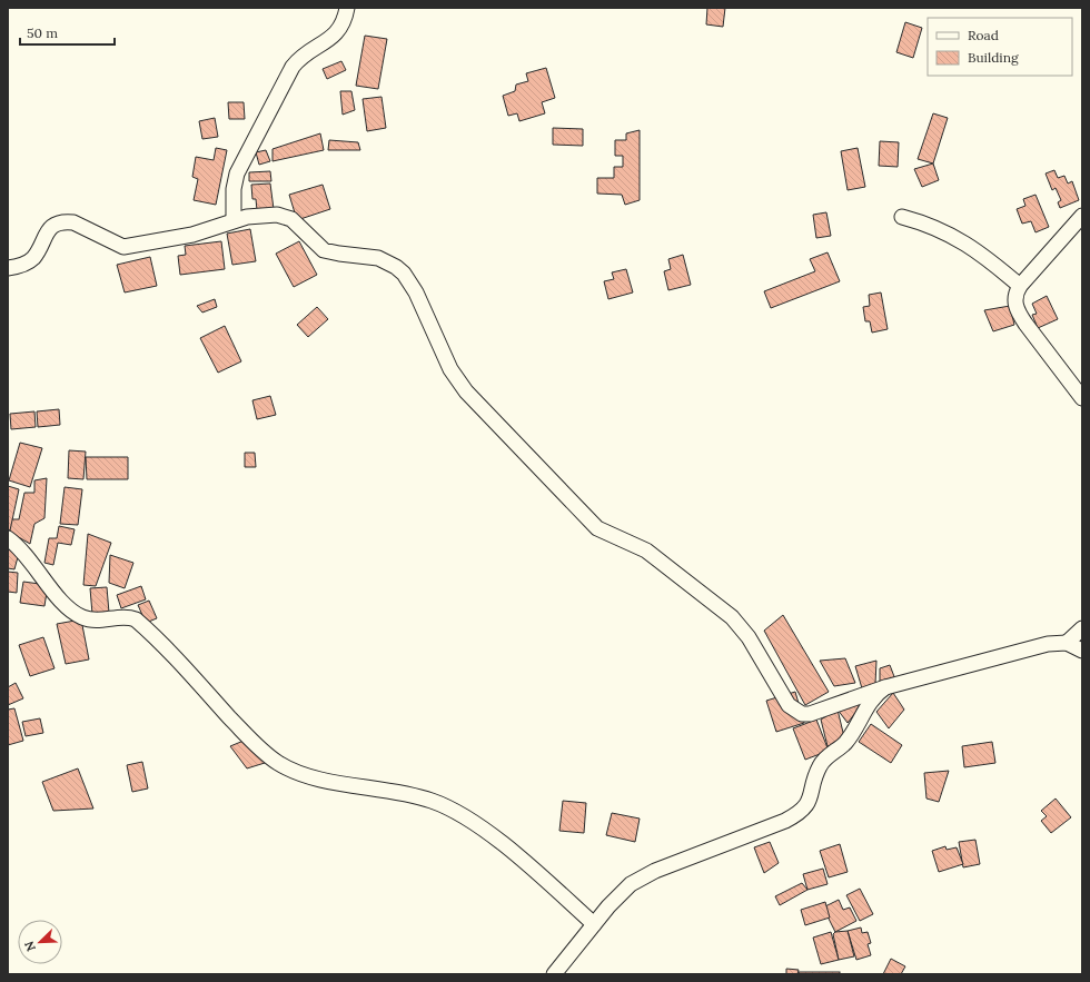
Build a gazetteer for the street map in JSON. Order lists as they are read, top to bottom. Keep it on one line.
{"legend":["Road","Building"],"scale_bar":"50 m","north":"bottom left"}
